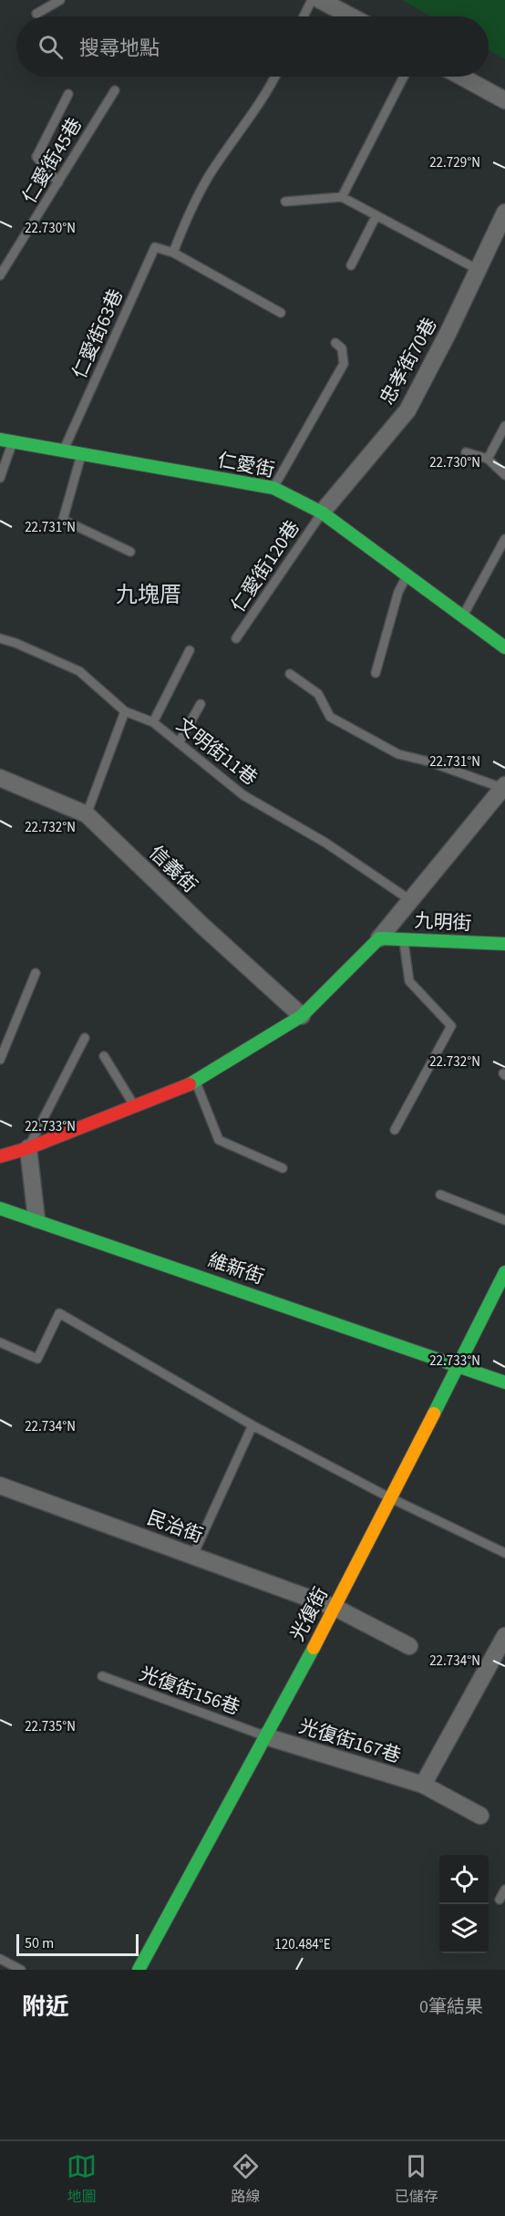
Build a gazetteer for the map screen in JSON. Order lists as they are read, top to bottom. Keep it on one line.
{"streets":{"street":["忠孝街70巷","仁愛街","信義街","九明街","維新街","民治街","光復街","光復街167巷"],"lane":["仁愛街45巷","仁愛街63巷","仁愛街120巷","文明街11巷","光復街156巷"]},"crossings":[["仁愛街63巷","仁愛街"],["忠孝街70巷","仁愛街"],["忠孝街70巷","仁愛街120巷"],["仁愛街","仁愛街120巷"],["維新街","光復街"],["民治街","光復街"],["光復街","光復街156巷"],["光復街","光復街167巷"],["光復街156巷","光復街167巷"]],"districts":["九塊厝"],"scale_bar":"50 m","page":{"search":"搜尋地點","scale":"50 m","heading":["附近","0筆結果"],"nav":["地圖","路線","已儲存"]},"coordinates":["22.729°N","22.730°N","22.731°N","22.732°N","22.733°N","22.734°N","22.735°N","120.484°E"]}
